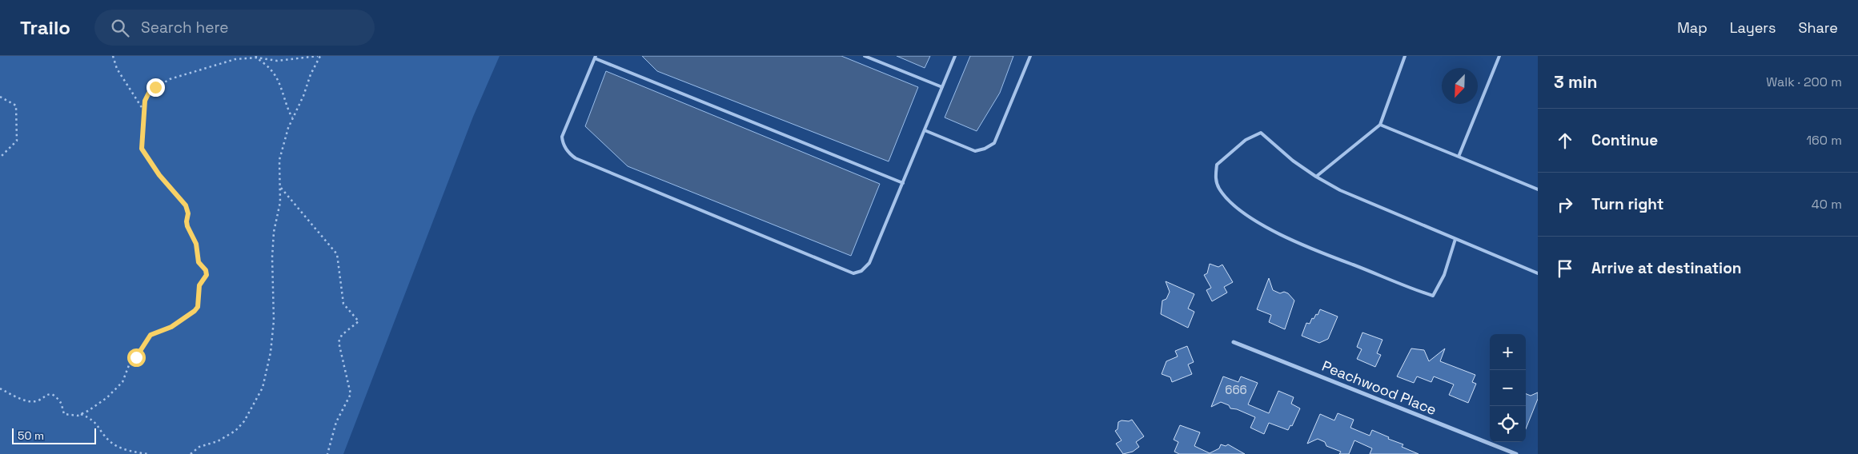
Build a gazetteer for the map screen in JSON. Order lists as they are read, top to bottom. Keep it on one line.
{"streets":{"street":["Peachwood Place"]},"house_numbers":["666"],"scale_bar":"50 m","north":"bottom left","page":{"header":"Trailo","search":"Search here","nav":["Map","Layers","Share"],"heading":["3 min","Walk · 200 m"],"list":[["Continue","160 m"],["Turn right","40 m"],"Arrive at destination"],"map_buttons":["+","−"],"scale":"50 m"}}
